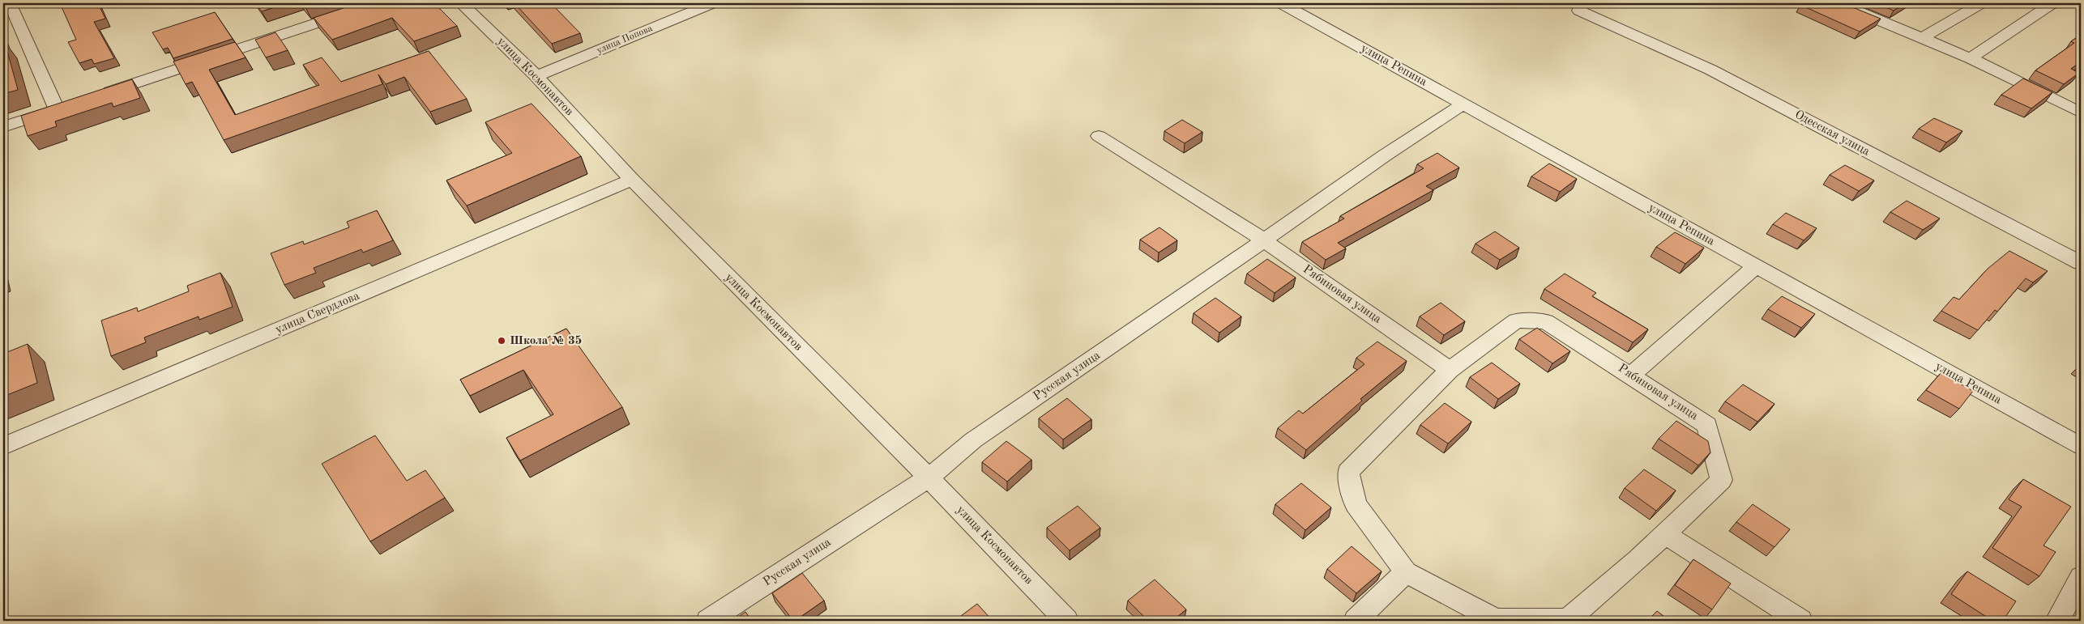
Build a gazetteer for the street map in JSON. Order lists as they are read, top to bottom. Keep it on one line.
{"streets":{"street":["улица Попова","улица Репина","улица Космонавтов","Одесская улица","Рябиновая улица","улица Свердлова","Русская улица"]},"crossings":[["улица Попова","улица Космонавтов"],["улица Репина","Русская улица"],["улица Космонавтов","улица Свердлова"],["улица Космонавтов","Русская улица"],["Рябиновая улица","Русская улица"]],"places":["Школа № 35"]}
